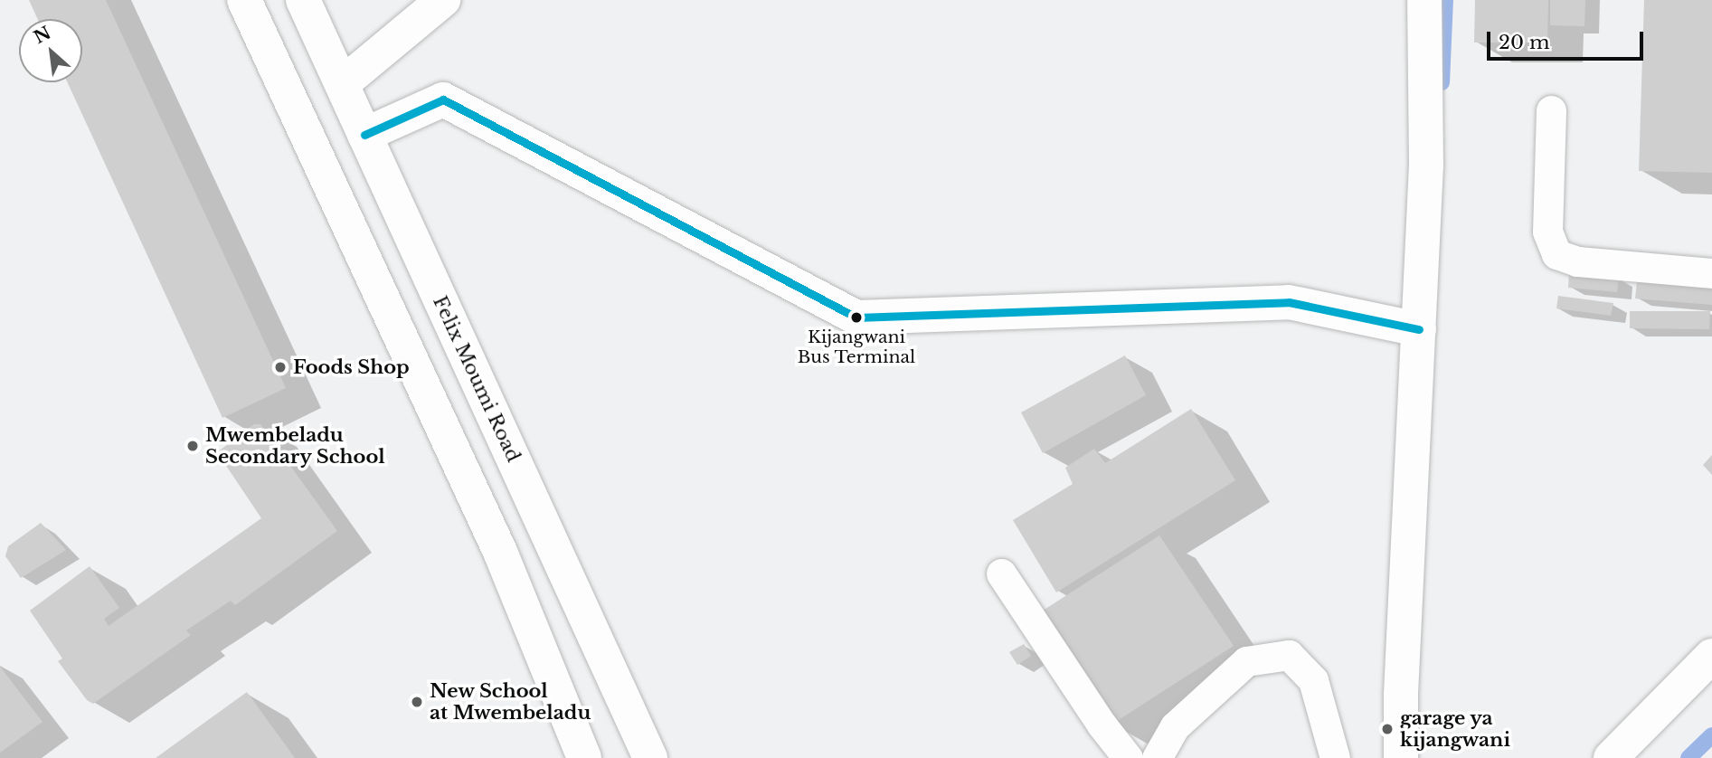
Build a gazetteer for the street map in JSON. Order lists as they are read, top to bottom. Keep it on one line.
{"streets":{"street":["Felix Moumi Road"]},"places":["Kijangwani Bus Terminal","Foods Shop","Mwembeladu Secondary School","New School at Mwembeladu","garage ya kijangwani"],"scale_bar":"20 m","north":"top left"}
